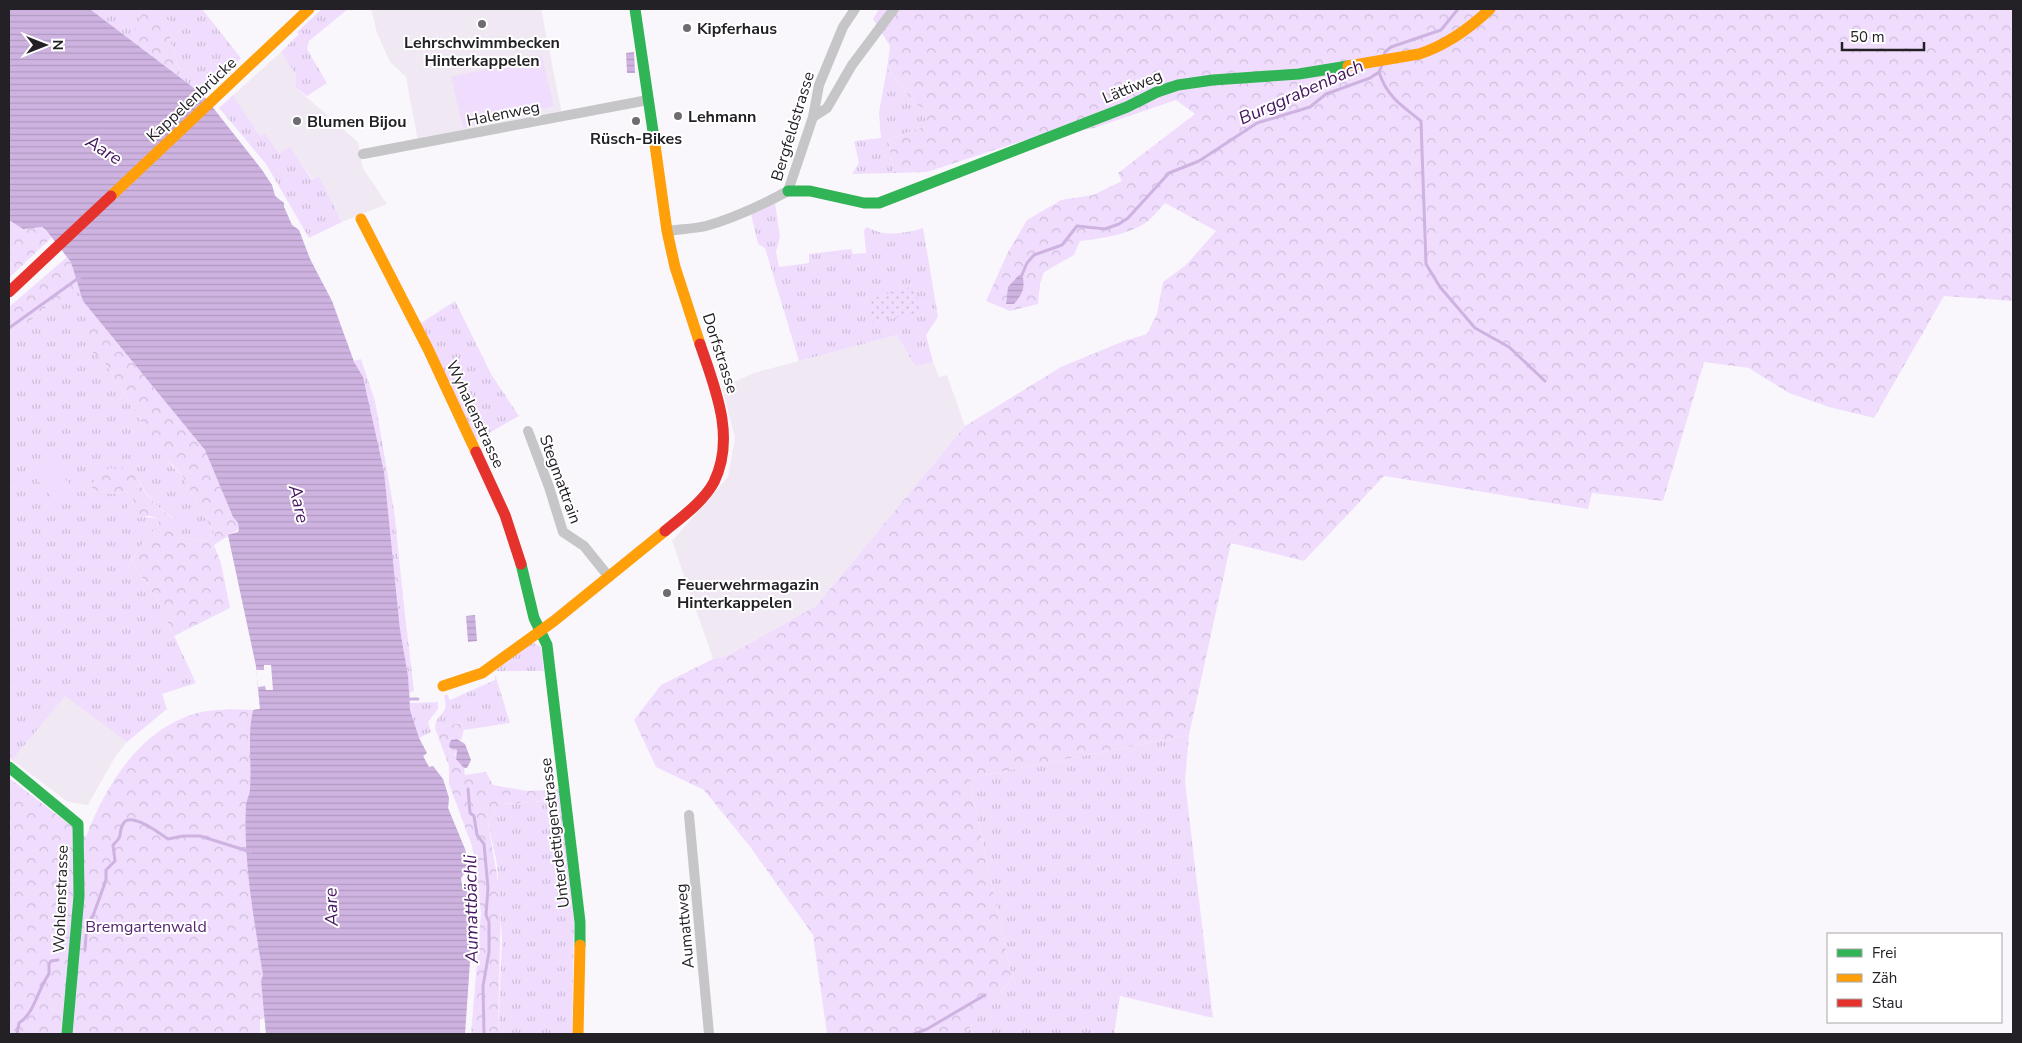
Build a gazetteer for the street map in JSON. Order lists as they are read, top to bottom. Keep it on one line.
{"streets":{"street":["Lättiweg","Kappelenbrücke","Halenweg","Bergfeldstrasse","Dorfstrasse","Wyhalenstrasse","Stegmattrain","Unterdettigenstrasse","Wohlenstrasse","Aumattweg"]},"crossings":[["Lättiweg","Bergfeldstrasse"],["Halenweg","Dorfstrasse"],["Bergfeldstrasse","Dorfstrasse"],["Dorfstrasse","Wyhalenstrasse"],["Dorfstrasse","Stegmattrain"],["Dorfstrasse","Unterdettigenstrasse"],["Wyhalenstrasse","Unterdettigenstrasse"]],"water":["Burggrabenbach","Aare","Aumattbächli"],"parks":["Bremgartenwald"],"places":["Lehrschwimmbecken Hinterkappelen","Kipferhaus","Lehmann","Blumen Bijou","Rüsch-Bikes","Feuerwehrmagazin Hinterkappelen"],"legend":["Frei","Zäh","Stau"],"scale_bar":"50 m","north":"right"}
